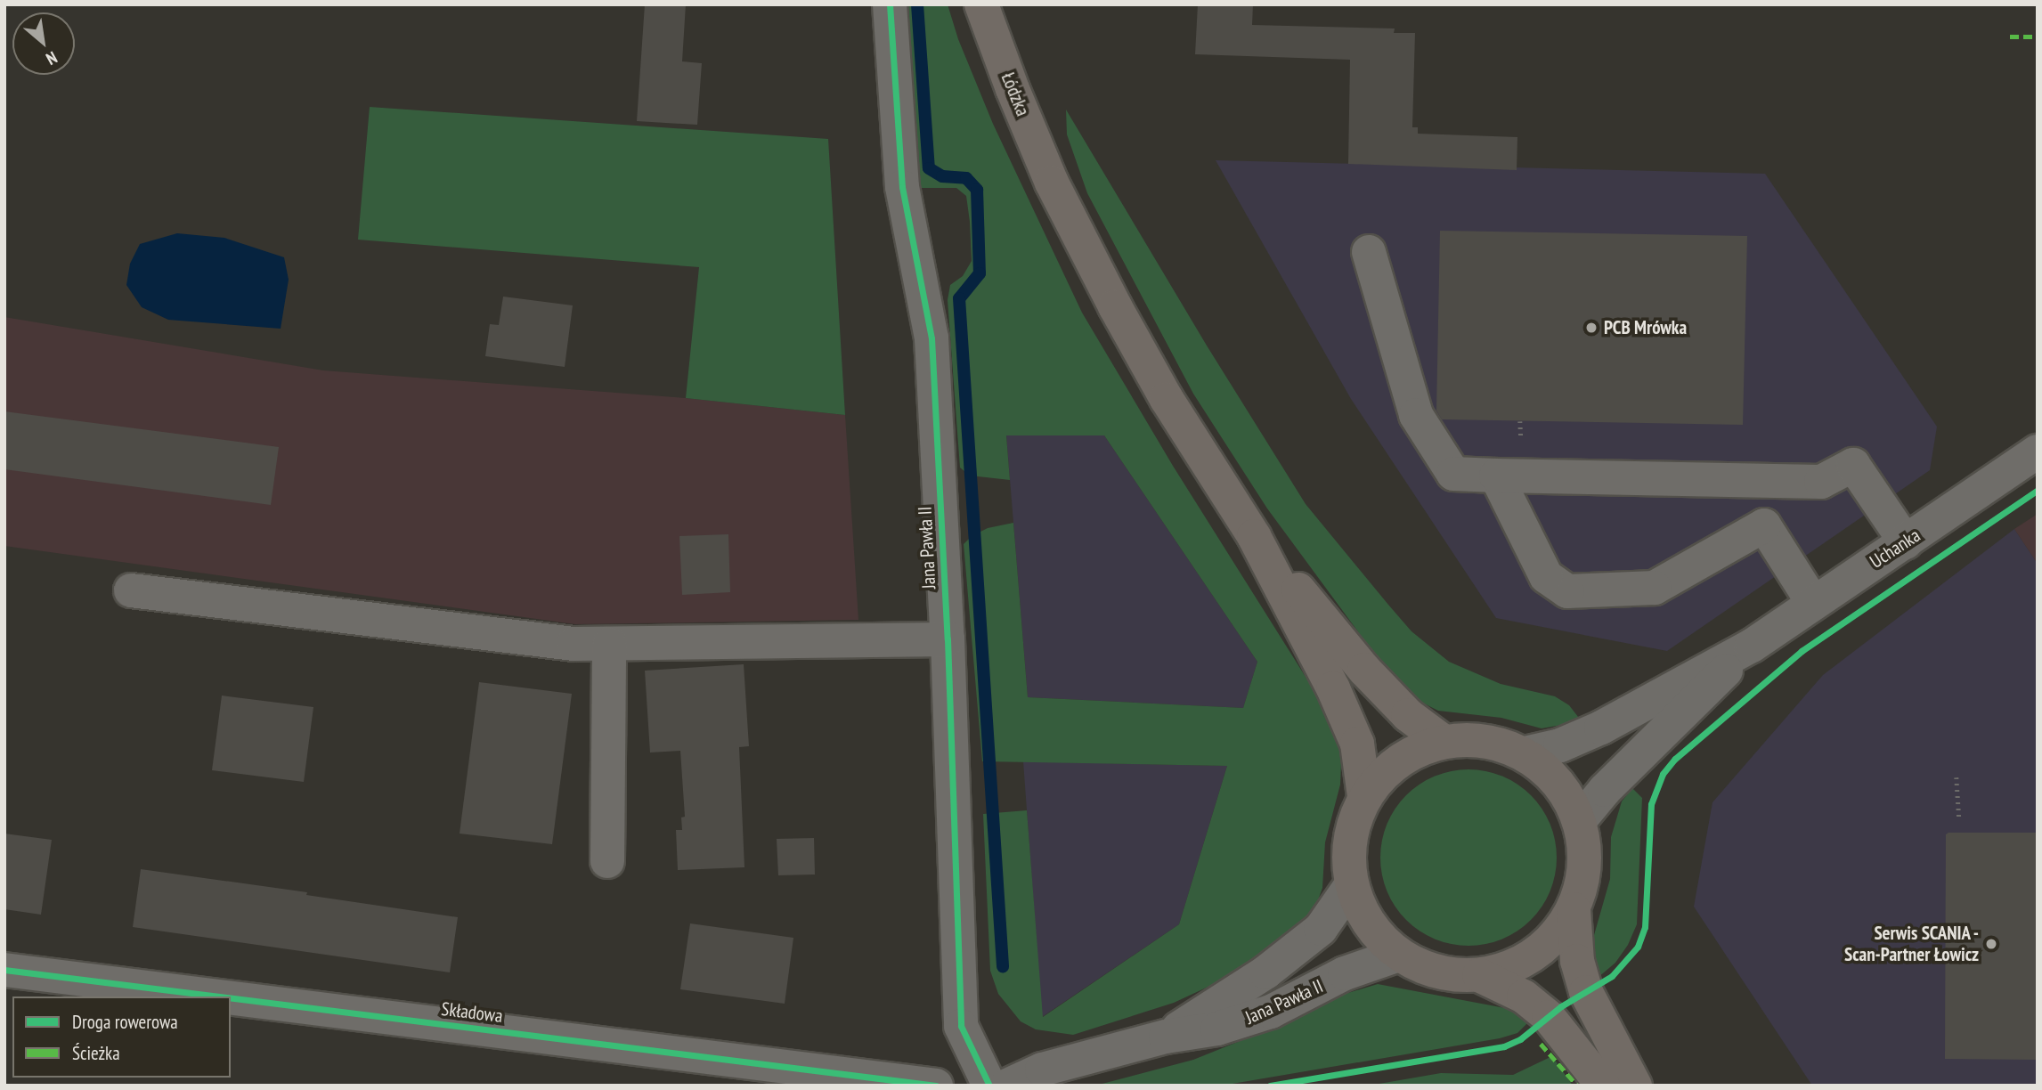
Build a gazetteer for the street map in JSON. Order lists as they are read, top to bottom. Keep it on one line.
{"streets":{"main road":["Łódzka"],"street":["Jana Pawła II","Uchanka","Składowa"]},"places":["PCB Mrówka","Serwis SCANIA - Scan-Partner Łowicz"],"legend":["Droga rowerowa","Ścieżka"],"north":"bottom right"}
